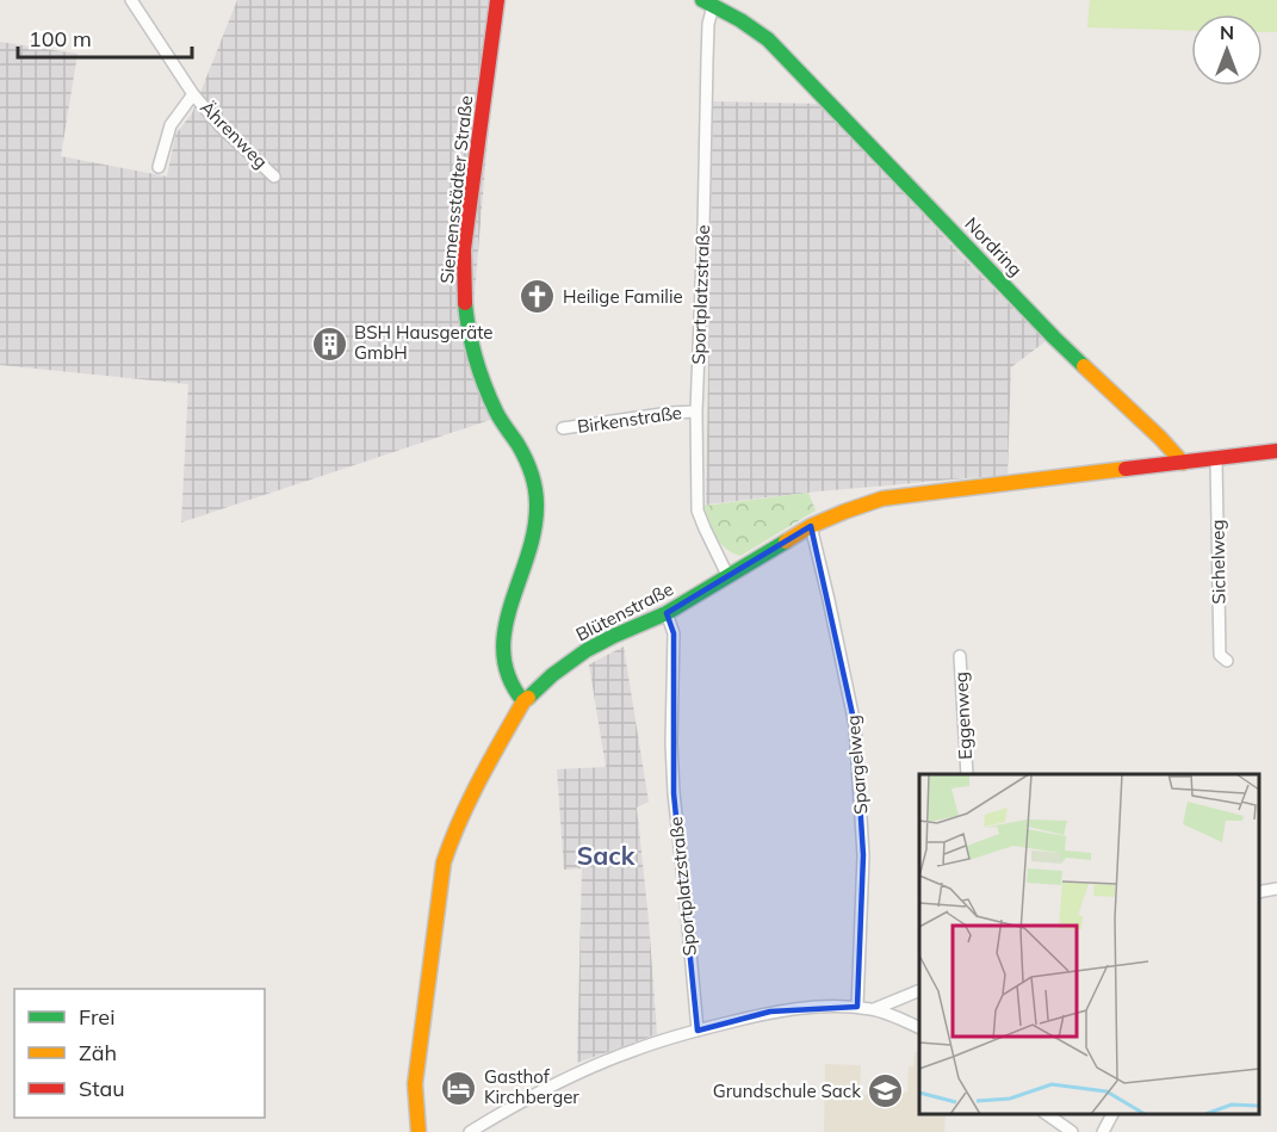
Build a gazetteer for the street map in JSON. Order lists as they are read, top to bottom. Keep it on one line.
{"streets":{"street":["Ährenweg","Siemensstädter Straße","Nordring","Sportplatzstraße","Birkenstraße","Sichelweg","Blütenstraße","Eggenweg","Spargelweg"]},"crossings":[["Siemensstädter Straße","Blütenstraße"],["Nordring","Sportplatzstraße"],["Nordring","Blütenstraße"],["Sportplatzstraße","Birkenstraße"],["Sportplatzstraße","Blütenstraße"],["Blütenstraße","Spargelweg"]],"districts":["Sack"],"places":{"church":["Heilige Familie"],"building":["BSH Hausgeräte GmbH"],"hotel":["Gasthof Kirchberger"],"school or university":["Grundschule Sack"]},"legend":["Frei","Zäh","Stau"],"scale_bar":"100 m","north":"top"}
